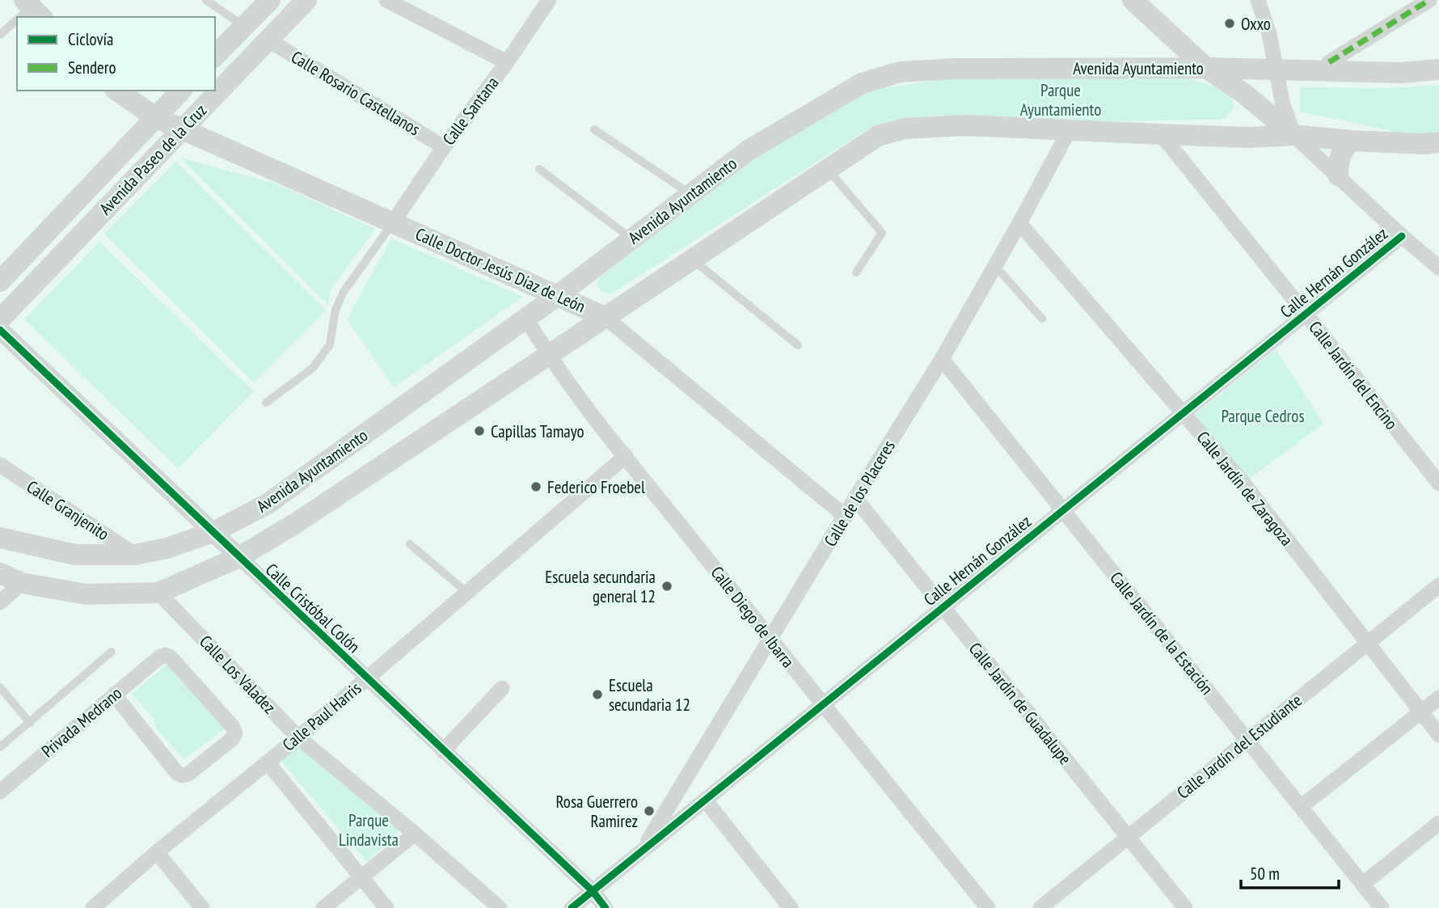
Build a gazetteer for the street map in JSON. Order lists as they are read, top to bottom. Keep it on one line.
{"streets":{"main road":["Avenida Ayuntamiento","Avenida Paseo de la Cruz","Calle Doctor Jesús Díaz de León"],"street":["Calle Rosario Castellanos","Calle Santana","Calle Hernán González","Calle Jardín del Encino","Calle Jardín de Zaragoza","Calle de los Placeres","Calle Granjenito","Calle Cristóbal Colón","Calle Diego de Ibarra","Calle Jardín de la Estación","Calle Los Valadez","Calle Jardín de Guadalupe","Calle Paul Harris","Privada Medrano","Calle Jardín del Estudiante"]},"crossings":[["Avenida Ayuntamiento","Calle Doctor Jesús Díaz de León"],["Avenida Ayuntamiento","Calle Jardín del Encino"],["Avenida Ayuntamiento","Calle de los Placeres"],["Avenida Ayuntamiento","Calle Granjenito"],["Avenida Ayuntamiento","Calle Cristóbal Colón"],["Avenida Ayuntamiento","Calle Diego de Ibarra"],["Avenida Ayuntamiento","Calle Los Valadez"],["Calle Rosario Castellanos","Calle Santana"],["Calle Rosario Castellanos","Avenida Paseo de la Cruz"],["Calle Santana","Calle Doctor Jesús Díaz de León"],["Avenida Paseo de la Cruz","Calle Doctor Jesús Díaz de León"],["Calle Doctor Jesús Díaz de León","Calle de los Placeres"],["Calle Hernán González","Calle Jardín del Encino"],["Calle Hernán González","Calle Jardín de Zaragoza"],["Calle Hernán González","Calle de los Placeres"],["Calle Hernán González","Calle Cristóbal Colón"],["Calle Hernán González","Calle Diego de Ibarra"],["Calle Hernán González","Calle Jardín de la Estación"],["Calle Hernán González","Calle Jardín de Guadalupe"],["Calle Jardín de Zaragoza","Calle de los Placeres"],["Calle Jardín de Zaragoza","Calle Jardín del Estudiante"],["Calle de los Placeres","Calle Diego de Ibarra"],["Calle de los Placeres","Calle Jardín de la Estación"],["Calle de los Placeres","Calle Jardín de Guadalupe"],["Calle Cristóbal Colón","Calle Paul Harris"],["Calle Diego de Ibarra","Calle Paul Harris"],["Calle Jardín de la Estación","Calle Jardín del Estudiante"],["Calle Los Valadez","Calle Paul Harris"],["Calle Jardín de Guadalupe","Calle Jardín del Estudiante"]],"parks":["Parque Ayuntamiento","Parque Cedros","Parque Lindavista"],"places":["Oxxo","Capillas Tamayo","Federico Froebel","Escuela secundaria general 12","Escuela secundaria 12","Rosa Guerrero Ramirez"],"legend":["Ciclovía","Sendero"],"scale_bar":"50 m"}
